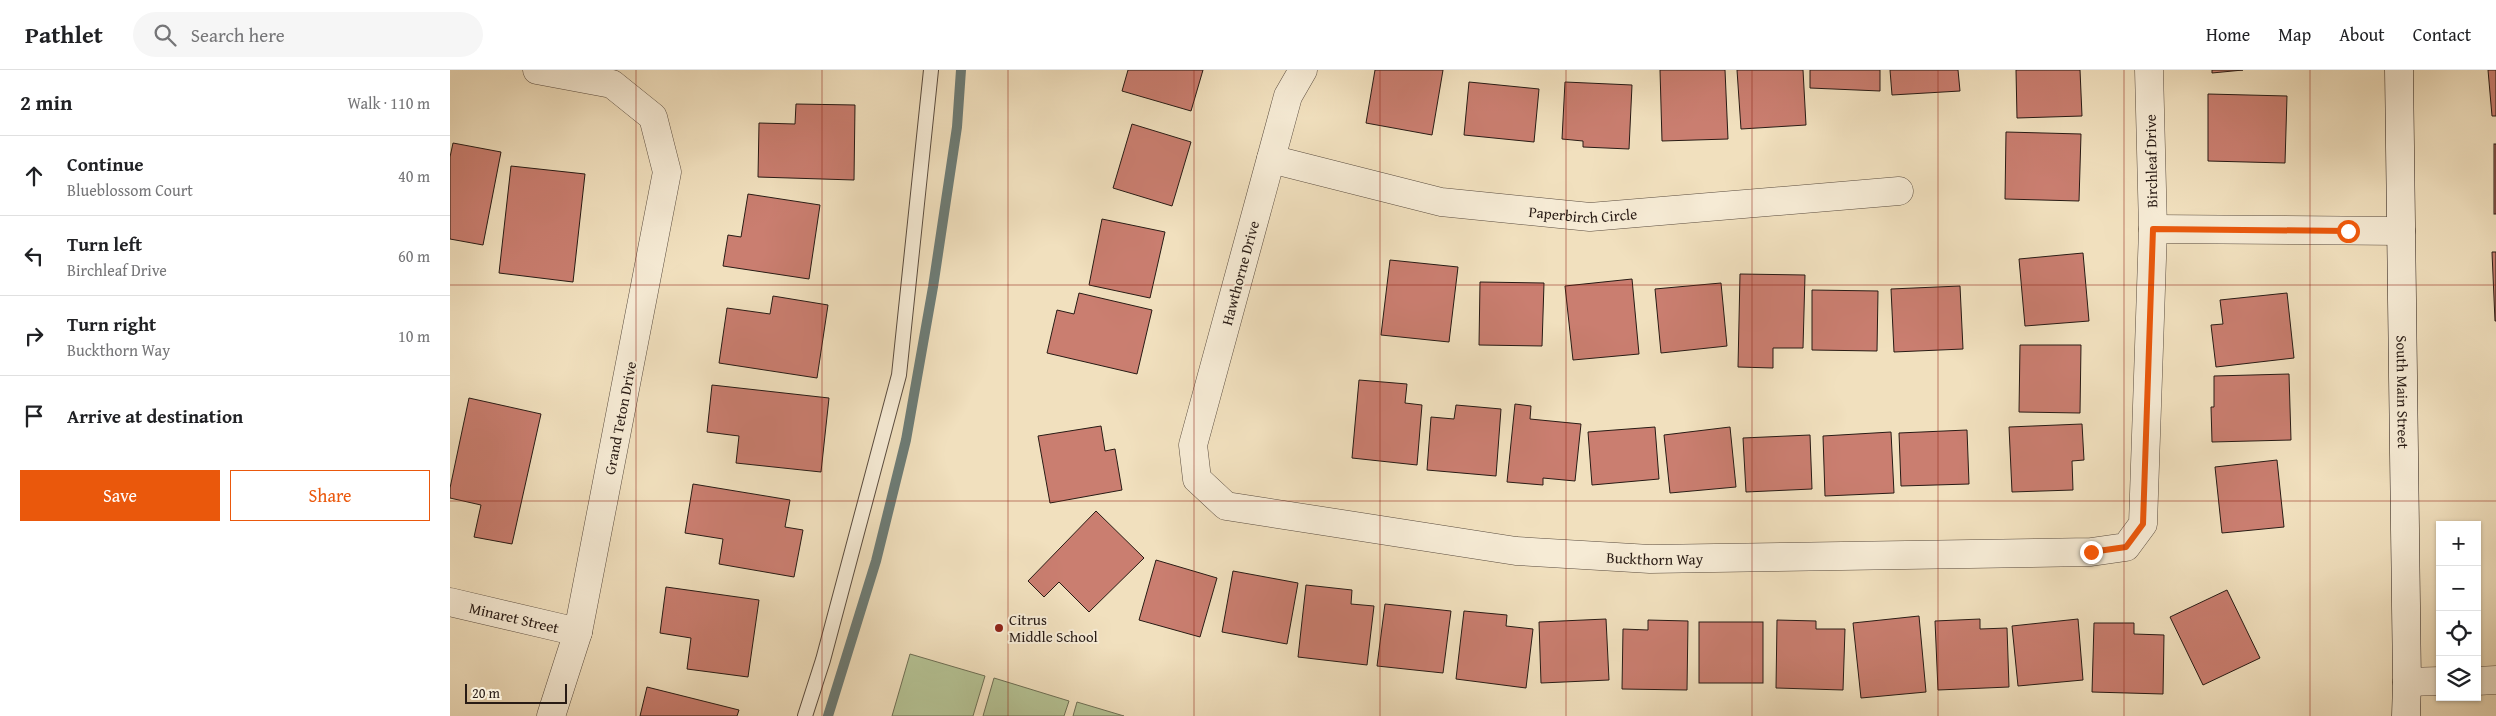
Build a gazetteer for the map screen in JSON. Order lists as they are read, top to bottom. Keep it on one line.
{"streets":{"street":["Birchleaf Drive","Paperbirch Circle","Hawthorne Drive","South Main Street","Grand Teton Drive","Buckthorn Way","Minaret Street"]},"crossings":[["Birchleaf Drive","Buckthorn Way"],["Paperbirch Circle","Hawthorne Drive"],["Hawthorne Drive","Buckthorn Way"],["Grand Teton Drive","Minaret Street"]],"places":["Citrus Middle School"],"scale_bar":"20 m","page":{"header":"Pathlet","search":"Search here","nav":["Home","Map","About","Contact"],"heading":["2 min","Walk · 110 m"],"list":[["Continue","Blueblossom Court","40 m"],["Turn left","Birchleaf Drive","60 m"],["Turn right","Buckthorn Way","10 m"],"Arrive at destination"],"buttons":["Save","Share"],"map_buttons":["+","−"],"scale":"20 m"}}
